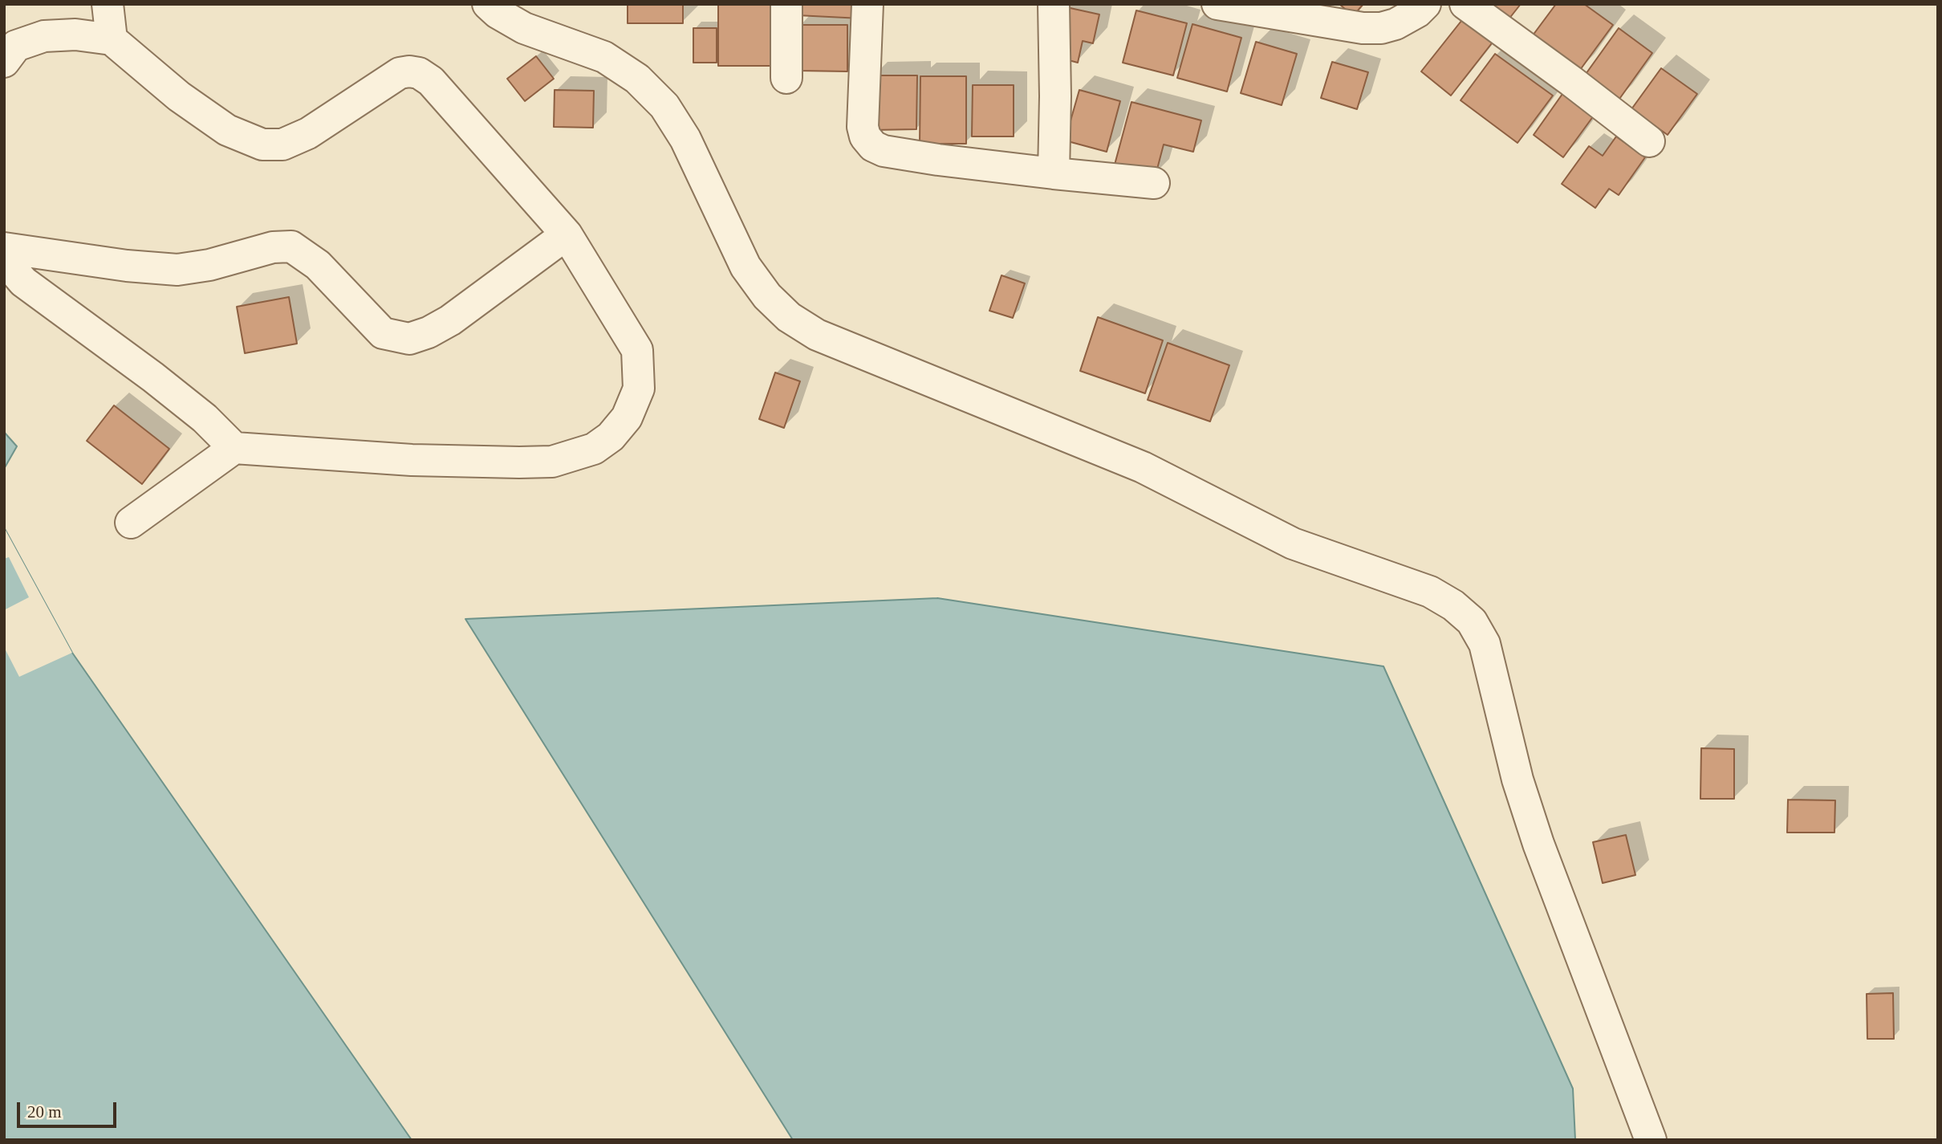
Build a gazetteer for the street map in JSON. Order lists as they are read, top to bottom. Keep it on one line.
{"scale_bar":"20 m"}
